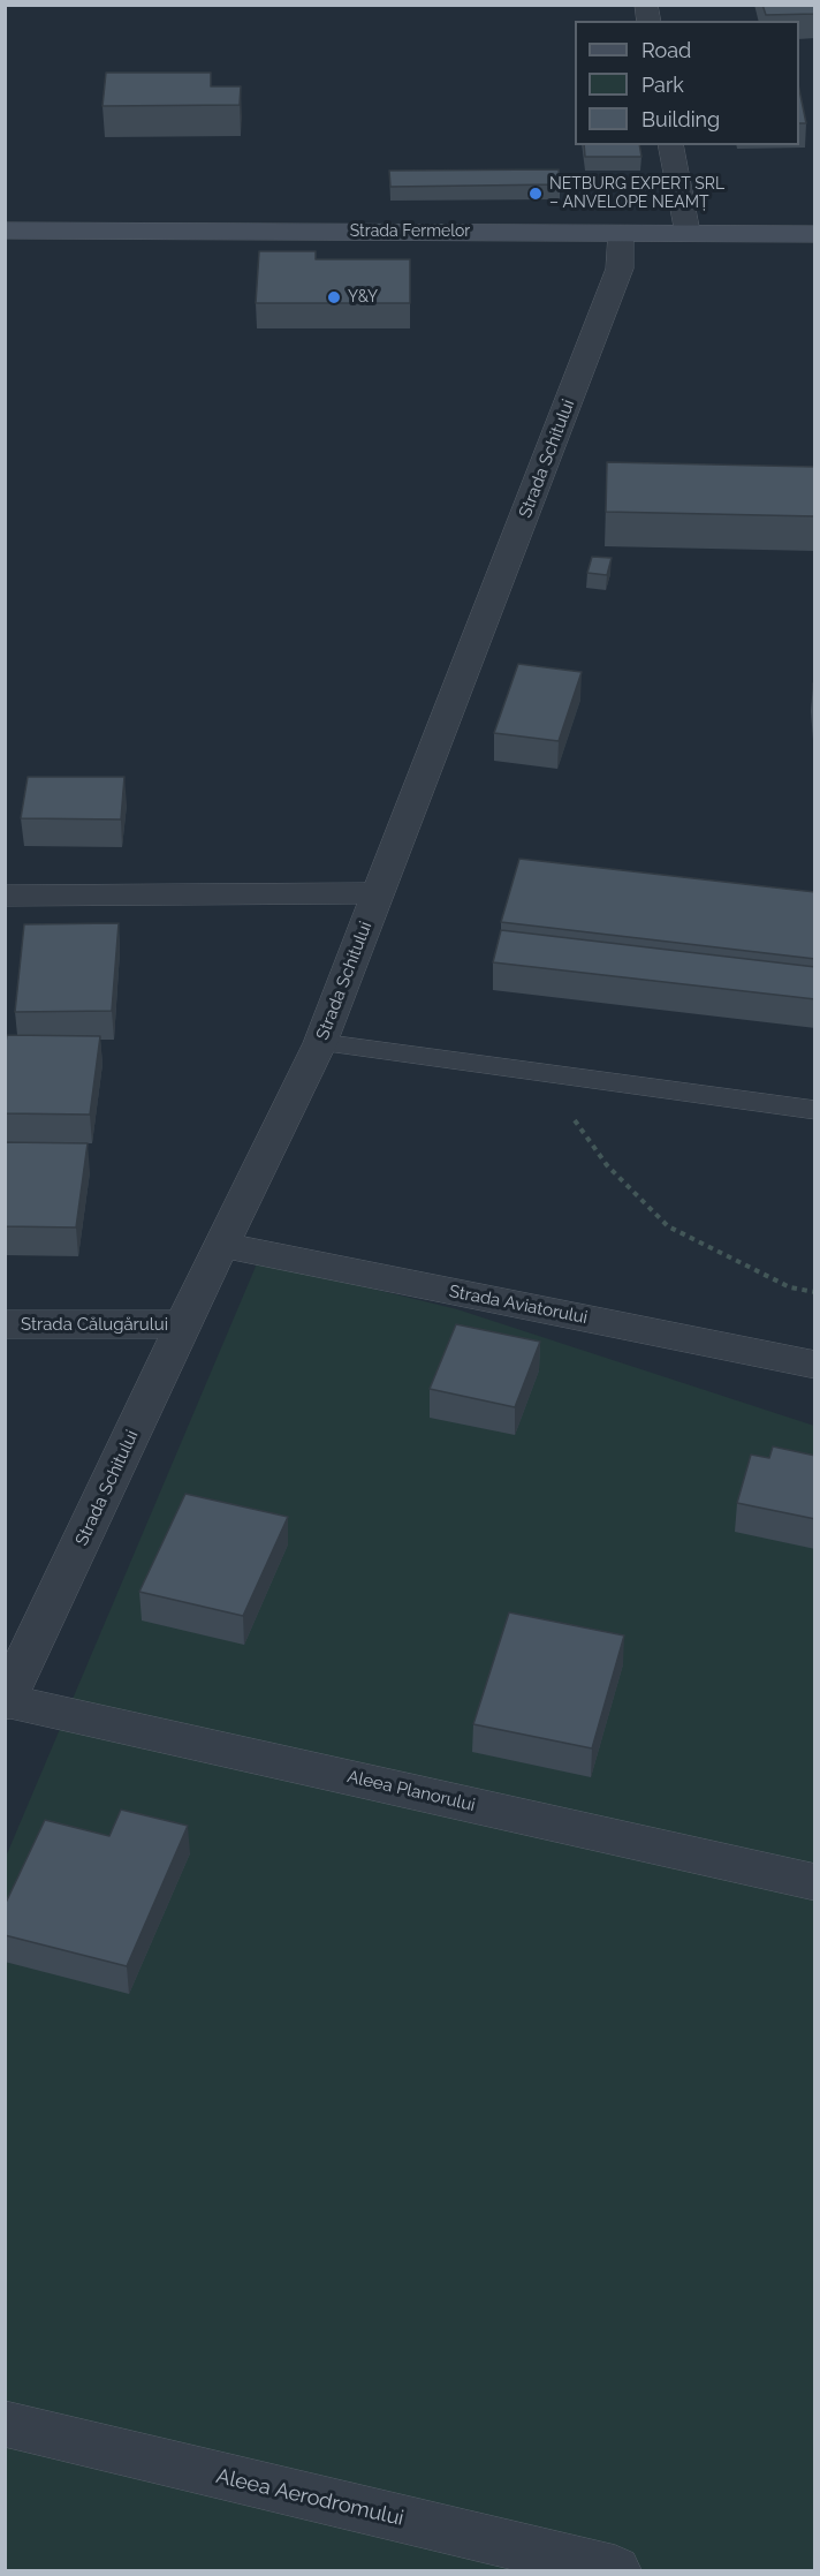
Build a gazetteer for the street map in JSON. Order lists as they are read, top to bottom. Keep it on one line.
{"streets":{"street":["Strada Fermelor","Strada Schitului","Strada Aviatorului","Strada Călugărului","Aleea Planorului","Aleea Aerodromului"]},"crossings":[["Strada Fermelor","Strada Schitului"],["Strada Schitului","Strada Aviatorului"],["Strada Schitului","Strada Călugărului"],["Strada Schitului","Aleea Planorului"]],"places":["NETBURG EXPERT SRL – ANVELOPE NEAMȚ","Y&Y"],"legend":["Road","Park","Building"]}
